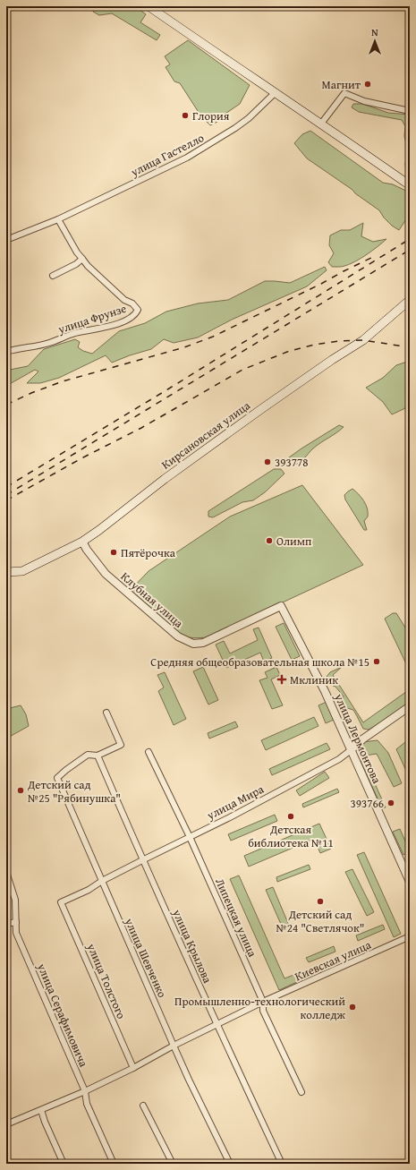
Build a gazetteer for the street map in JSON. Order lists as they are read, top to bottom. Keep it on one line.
{"streets":{"main road":["Кирсановская улица"],"street":["улица Гастелло","улица Фрунзе","Клубная улица","улица Лермонтова","улица Мира","Липецкая улица","улица Крылова","улица Шевченко","Киевская улица","улица Толстого","улица Серафимовича"]},"crossings":[["Кирсановская улица","Клубная улица"],["Клубная улица","улица Лермонтова"],["улица Лермонтова","улица Мира"],["улица Мира","Липецкая улица"],["улица Мира","улица Крылова"],["улица Мира","улица Шевченко"],["улица Мира","улица Толстого"],["Липецкая улица","Киевская улица"],["улица Крылова","улица Шевченко"],["улица Крылова","Киевская улица"],["улица Шевченко","Киевская улица"],["Киевская улица","улица Толстого"],["Киевская улица","улица Серафимовича"]],"places":{"other":["Магнит","Глория","393778","Олимп","Пятёрочка","Средняя общеобразовательная школа №15","Детский сад №25 \"Рябинушка\"","393766","Детская библиотека №11","Детский сад №24 \"Светлячок\"","Промышленно-технологический колледж"],"health":["Мклиник"]},"north":"top"}
